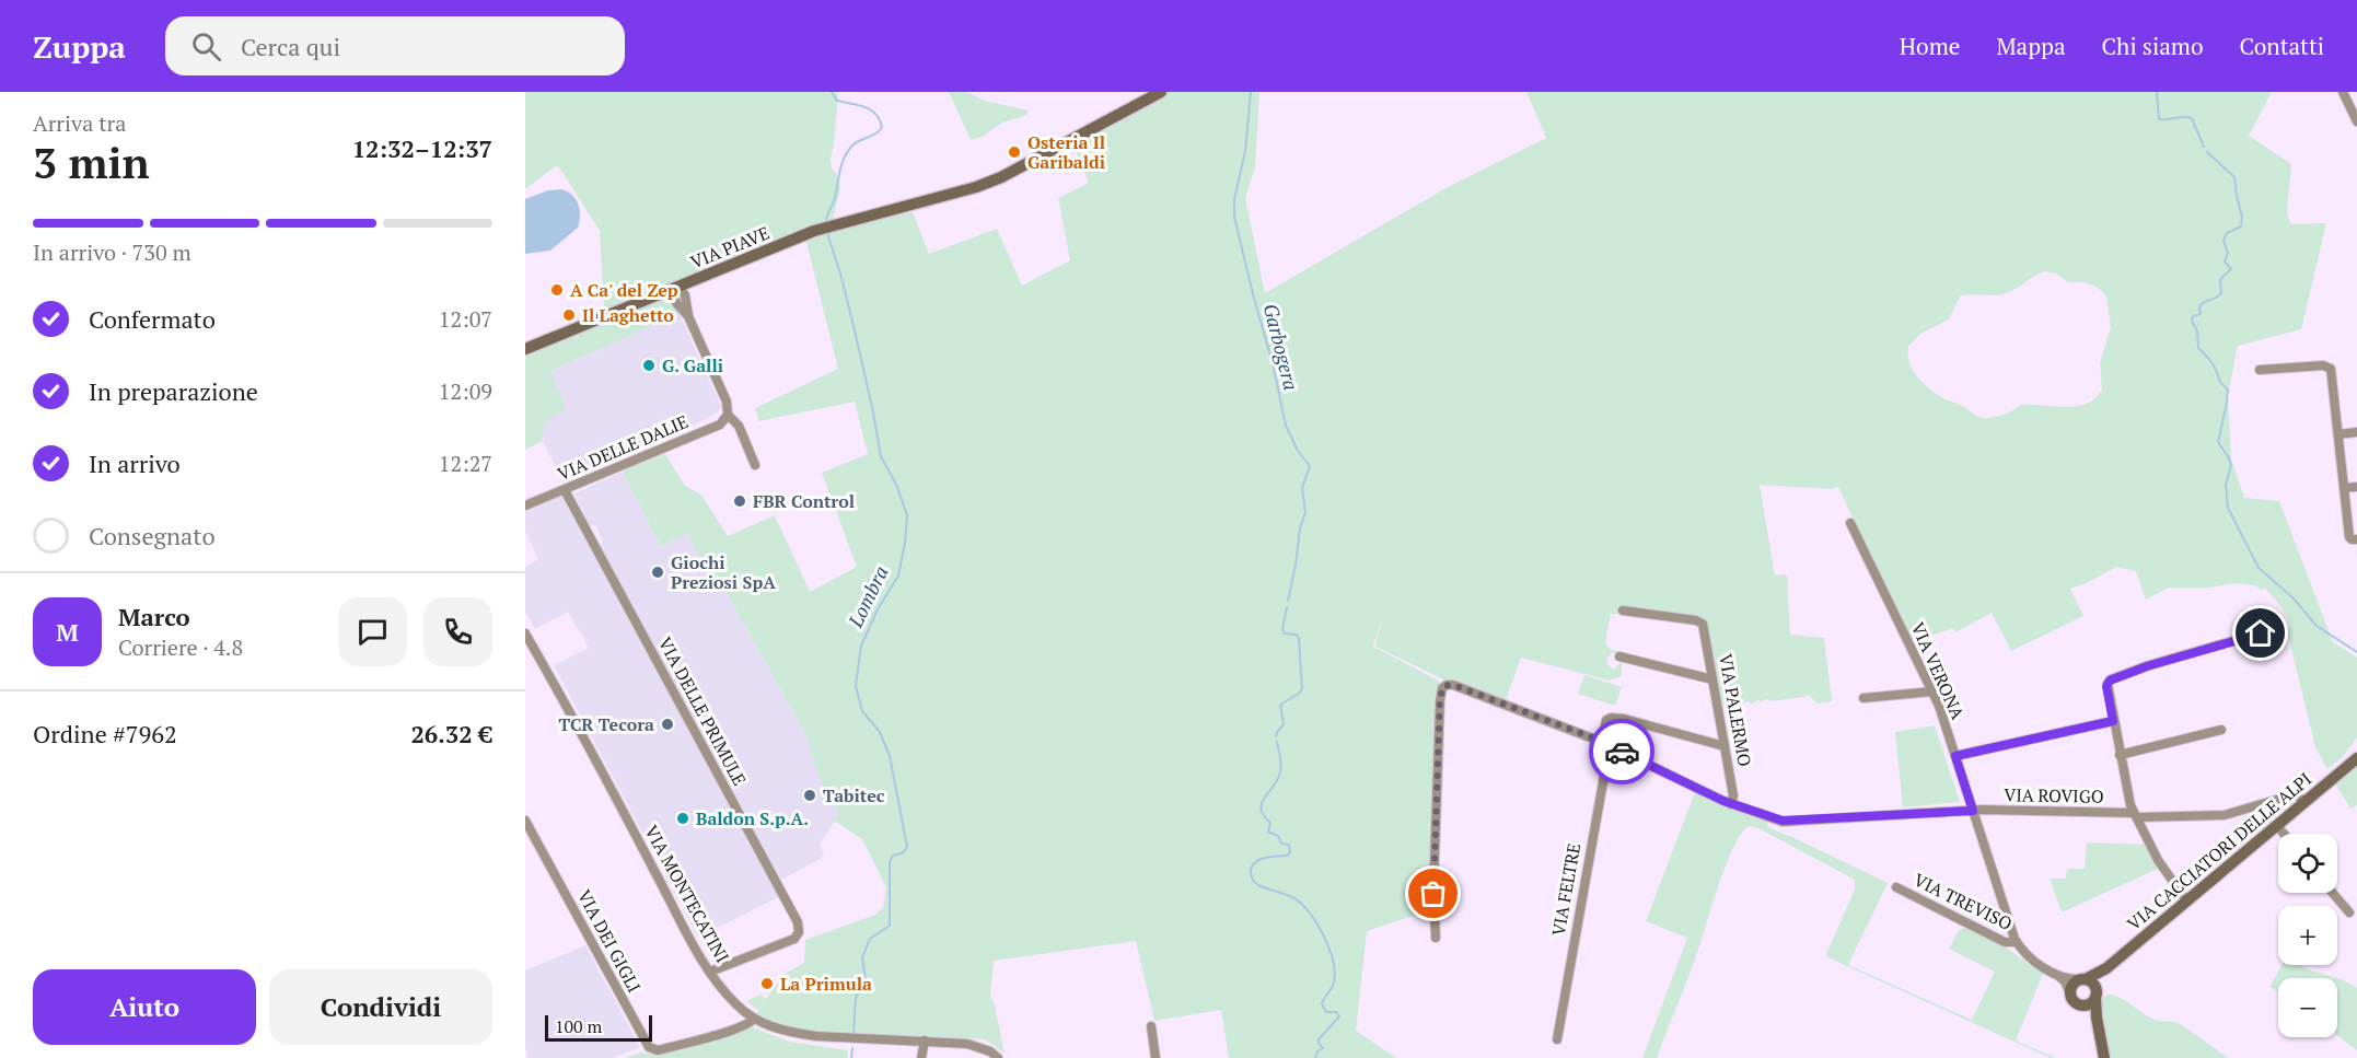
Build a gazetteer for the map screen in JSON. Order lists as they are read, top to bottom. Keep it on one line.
{"streets":{"street":["VIA PIAVE","VIA DELLE DALIE","VIA VERONA","VIA PALERMO","VIA DELLE PRIMULE","VIA ROVIGO","VIA CACCIATORI DELLE ALPI","VIA FELTRE","VIA MONTECATINI","VIA TREVISO","VIA DEI GIGLI"]},"crossings":[["VIA DELLE DALIE","VIA DELLE PRIMULE"],["VIA VERONA","VIA ROVIGO"],["VIA VERONA","VIA CACCIATORI DELLE ALPI"],["VIA VERONA","VIA TREVISO"],["VIA PALERMO","VIA ROVIGO"],["VIA DELLE PRIMULE","VIA MONTECATINI"],["VIA ROVIGO","VIA CACCIATORI DELLE ALPI"],["VIA ROVIGO","VIA FELTRE"],["VIA MONTECATINI","VIA DEI GIGLI"]],"water":["Garbogera","Lombra"],"places":["Osteria Il Garibaldi","A Ca' del Zep","Il Laghetto","G. Galli","FBR Control","Giochi Preziosi SpA","TCR Tecora","Tabitec","Baldon S.p.A.","La Primula"],"scale_bar":"100 m","page":{"header":"Zuppa","search":"Cerca qui","nav":["Home","Mappa","Chi siamo","Contatti"],"heading":["3 min","Arriva tra","12:32–12:37"],"panel":["Marco","Corriere · 4.8","Ordine #7962","26.32 €"],"bar":"In arrivo · 730 m","list":[["Confermato","12:07"],["In preparazione","12:09"],["In arrivo","12:27"],"Consegnato"],"round":"M","map_buttons":["+","−"],"buttons":["Aiuto","Condividi"],"scale":"100 m"}}
